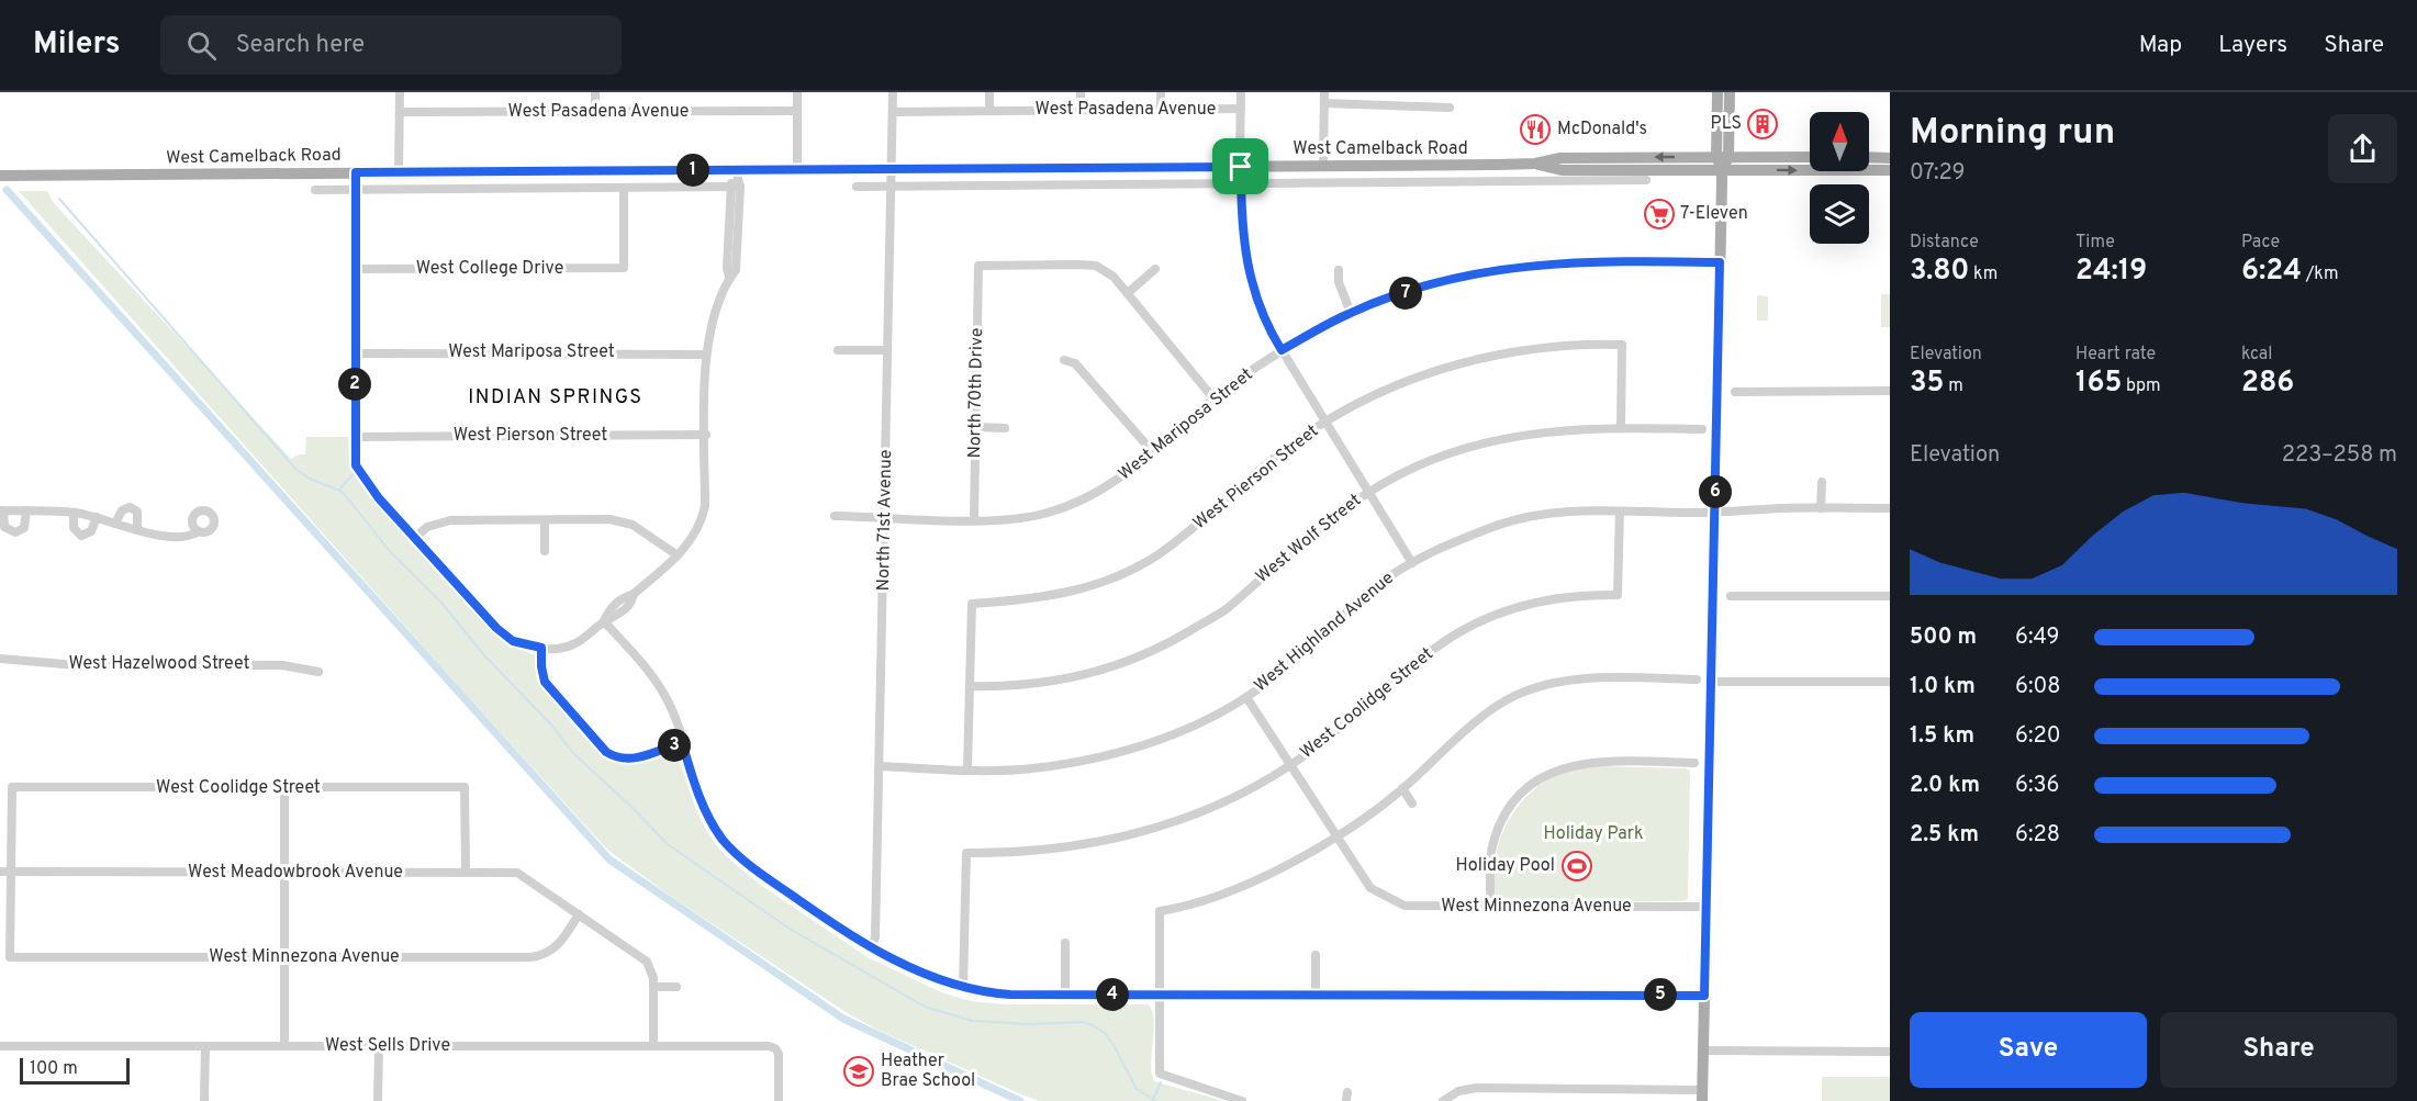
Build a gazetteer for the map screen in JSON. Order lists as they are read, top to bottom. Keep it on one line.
{"streets":{"main road":["West Camelback Road"],"street":["West Pasadena Avenue","West College Drive","West Mariposa Street","North 70th Drive","West Pierson Street","North 71st Avenue","West Wolf Street","West Highland Avenue","West Hazelwood Street","West Coolidge Street","West Meadowbrook Avenue","West Minnezona Avenue","West Sells Drive"]},"crossings":[["West Pasadena Avenue","North 71st Avenue"],["West Camelback Road","West College Drive"],["West Camelback Road","North 71st Avenue"],["West Mariposa Street","North 70th Drive"],["West Mariposa Street","North 71st Avenue"],["West Pierson Street","West Wolf Street"],["North 71st Avenue","West Highland Avenue"],["West Highland Avenue","West Coolidge Street"],["West Coolidge Street","West Meadowbrook Avenue"],["West Coolidge Street","West Minnezona Avenue"],["West Meadowbrook Avenue","West Minnezona Avenue"]],"districts":["INDIAN SPRINGS"],"parks":["Holiday Park"],"places":{"building":["PLS"],"restaurant":["McDonald's"],"supermarket":["7-Eleven"],"sports":["Holiday Pool"],"school or university":["Heather Brae School"]},"scale_bar":"100 m","north":"top","page":{"header":"Milers","search":"Search here","nav":["Map","Layers","Share"],"heading":["Morning run","07:29"],"pins":["1","7","2","6","3","4","5"],"stats":[["Distance","3.80 km"],["Time","24:19"],["Pace","6:24 /km"],["Elevation","35 m"],["Heart rate","165 bpm"],["kcal","286"]],"chart":["Elevation","223–258 m"],"list":[{"name":"500 m","note":"6:49"},{"name":"1.0 km","note":"6:08"},{"name":"1.5 km","note":"6:20"},{"name":"2.0 km","note":"6:36"},{"name":"2.5 km","note":"6:28"}],"buttons":["Save","Share"],"scale":"100 m"}}
